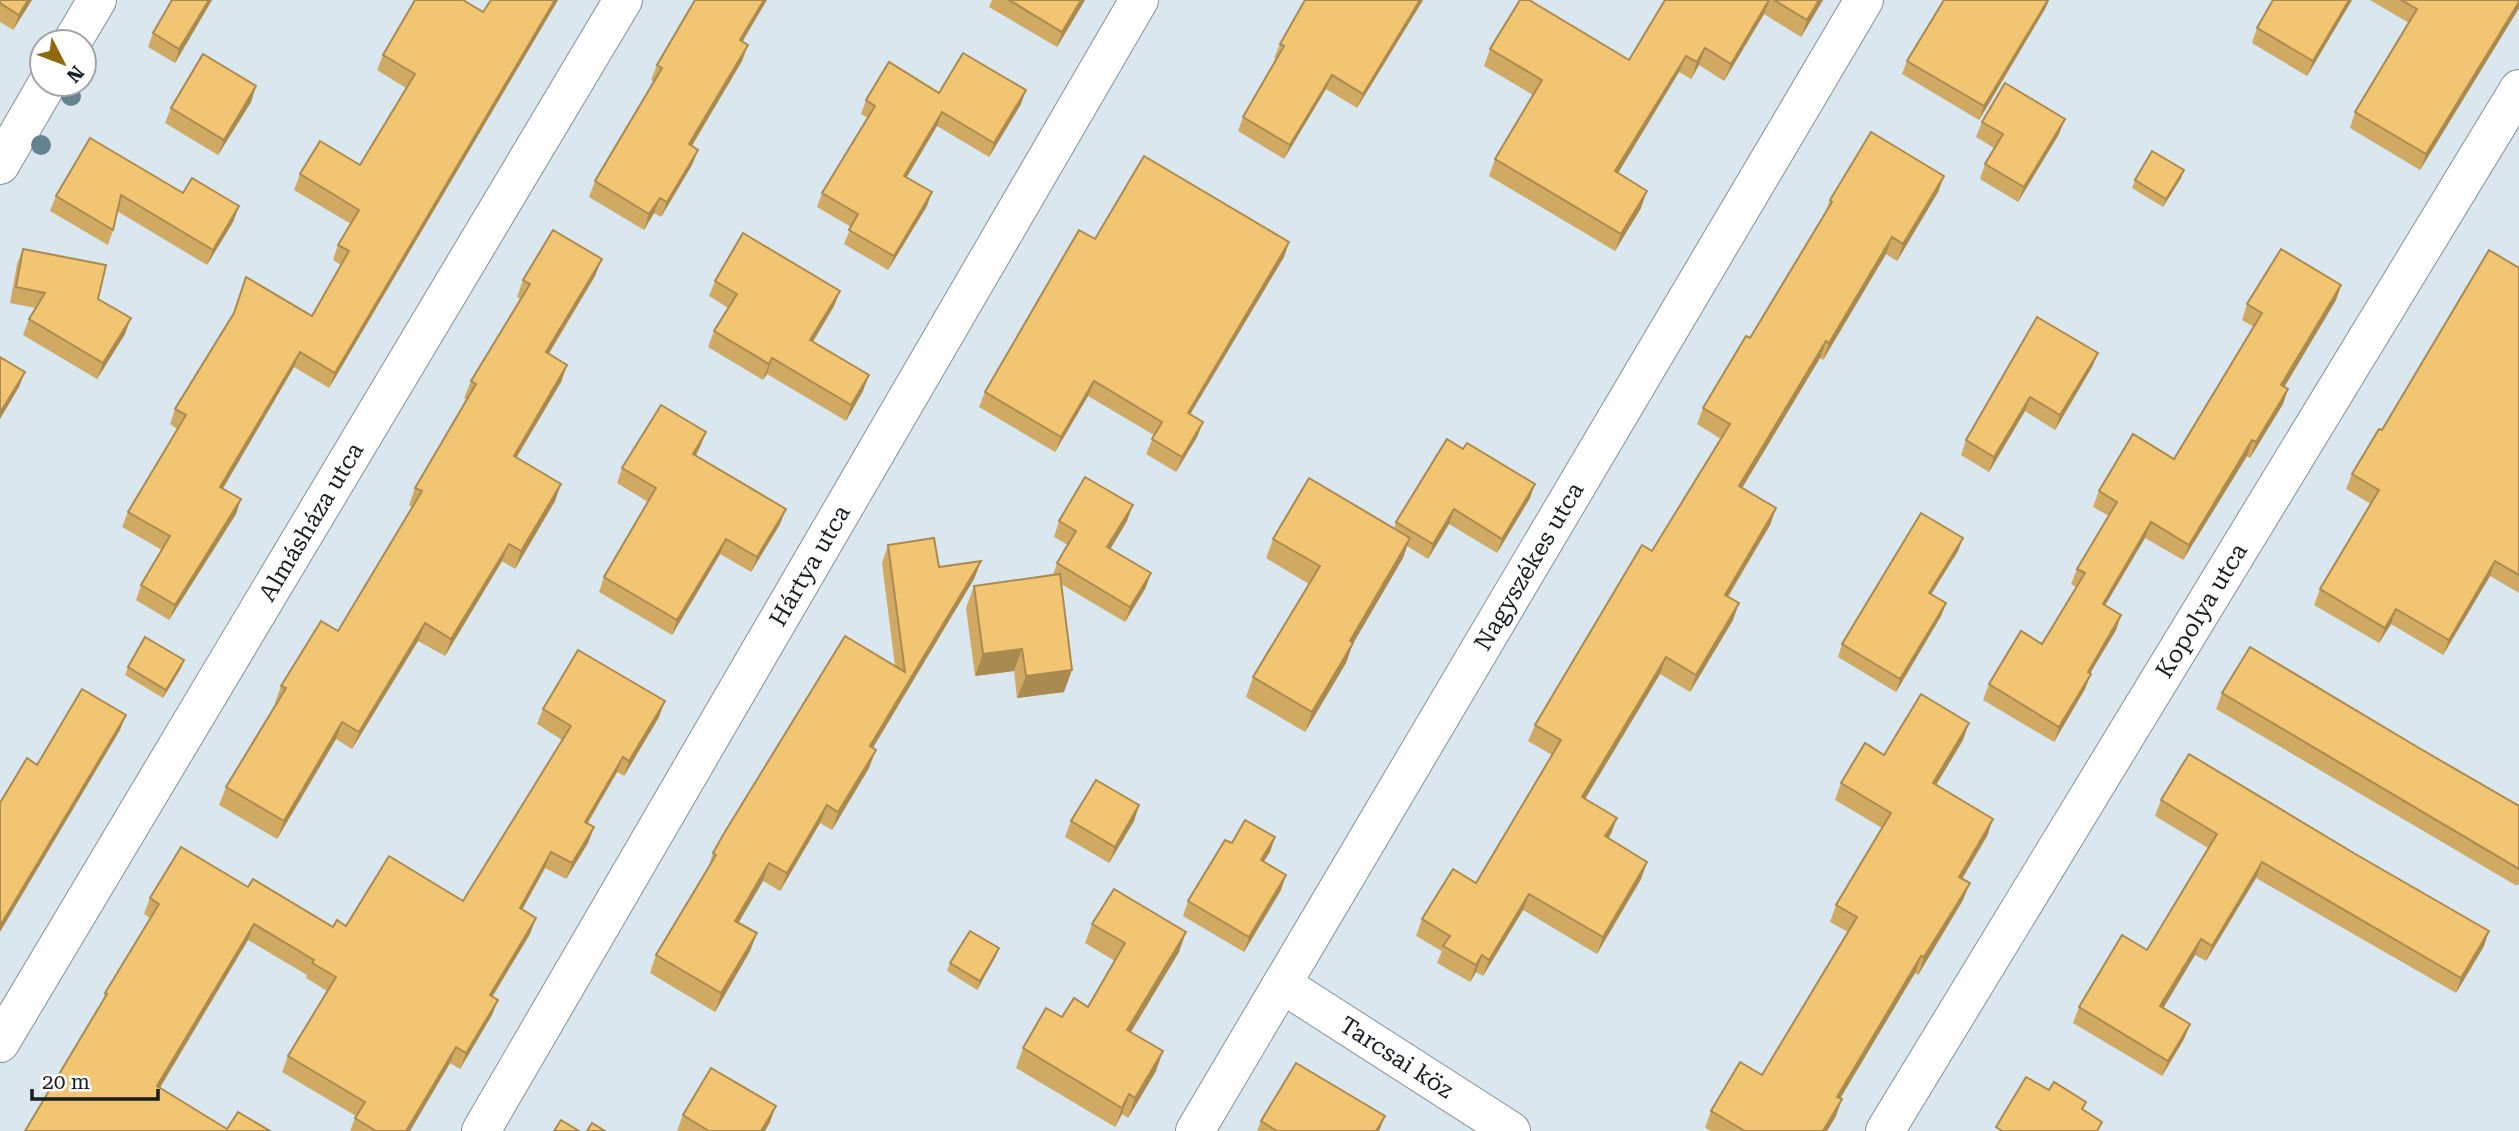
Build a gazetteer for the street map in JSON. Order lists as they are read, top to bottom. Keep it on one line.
{"streets":{"street":["Almásháza utca","Nagyszékes utca","Hártya utca","Kopolya utca","Tarcsai köz"]},"crossings":[["Nagyszékes utca","Tarcsai köz"]],"scale_bar":"20 m","north":"bottom right"}
